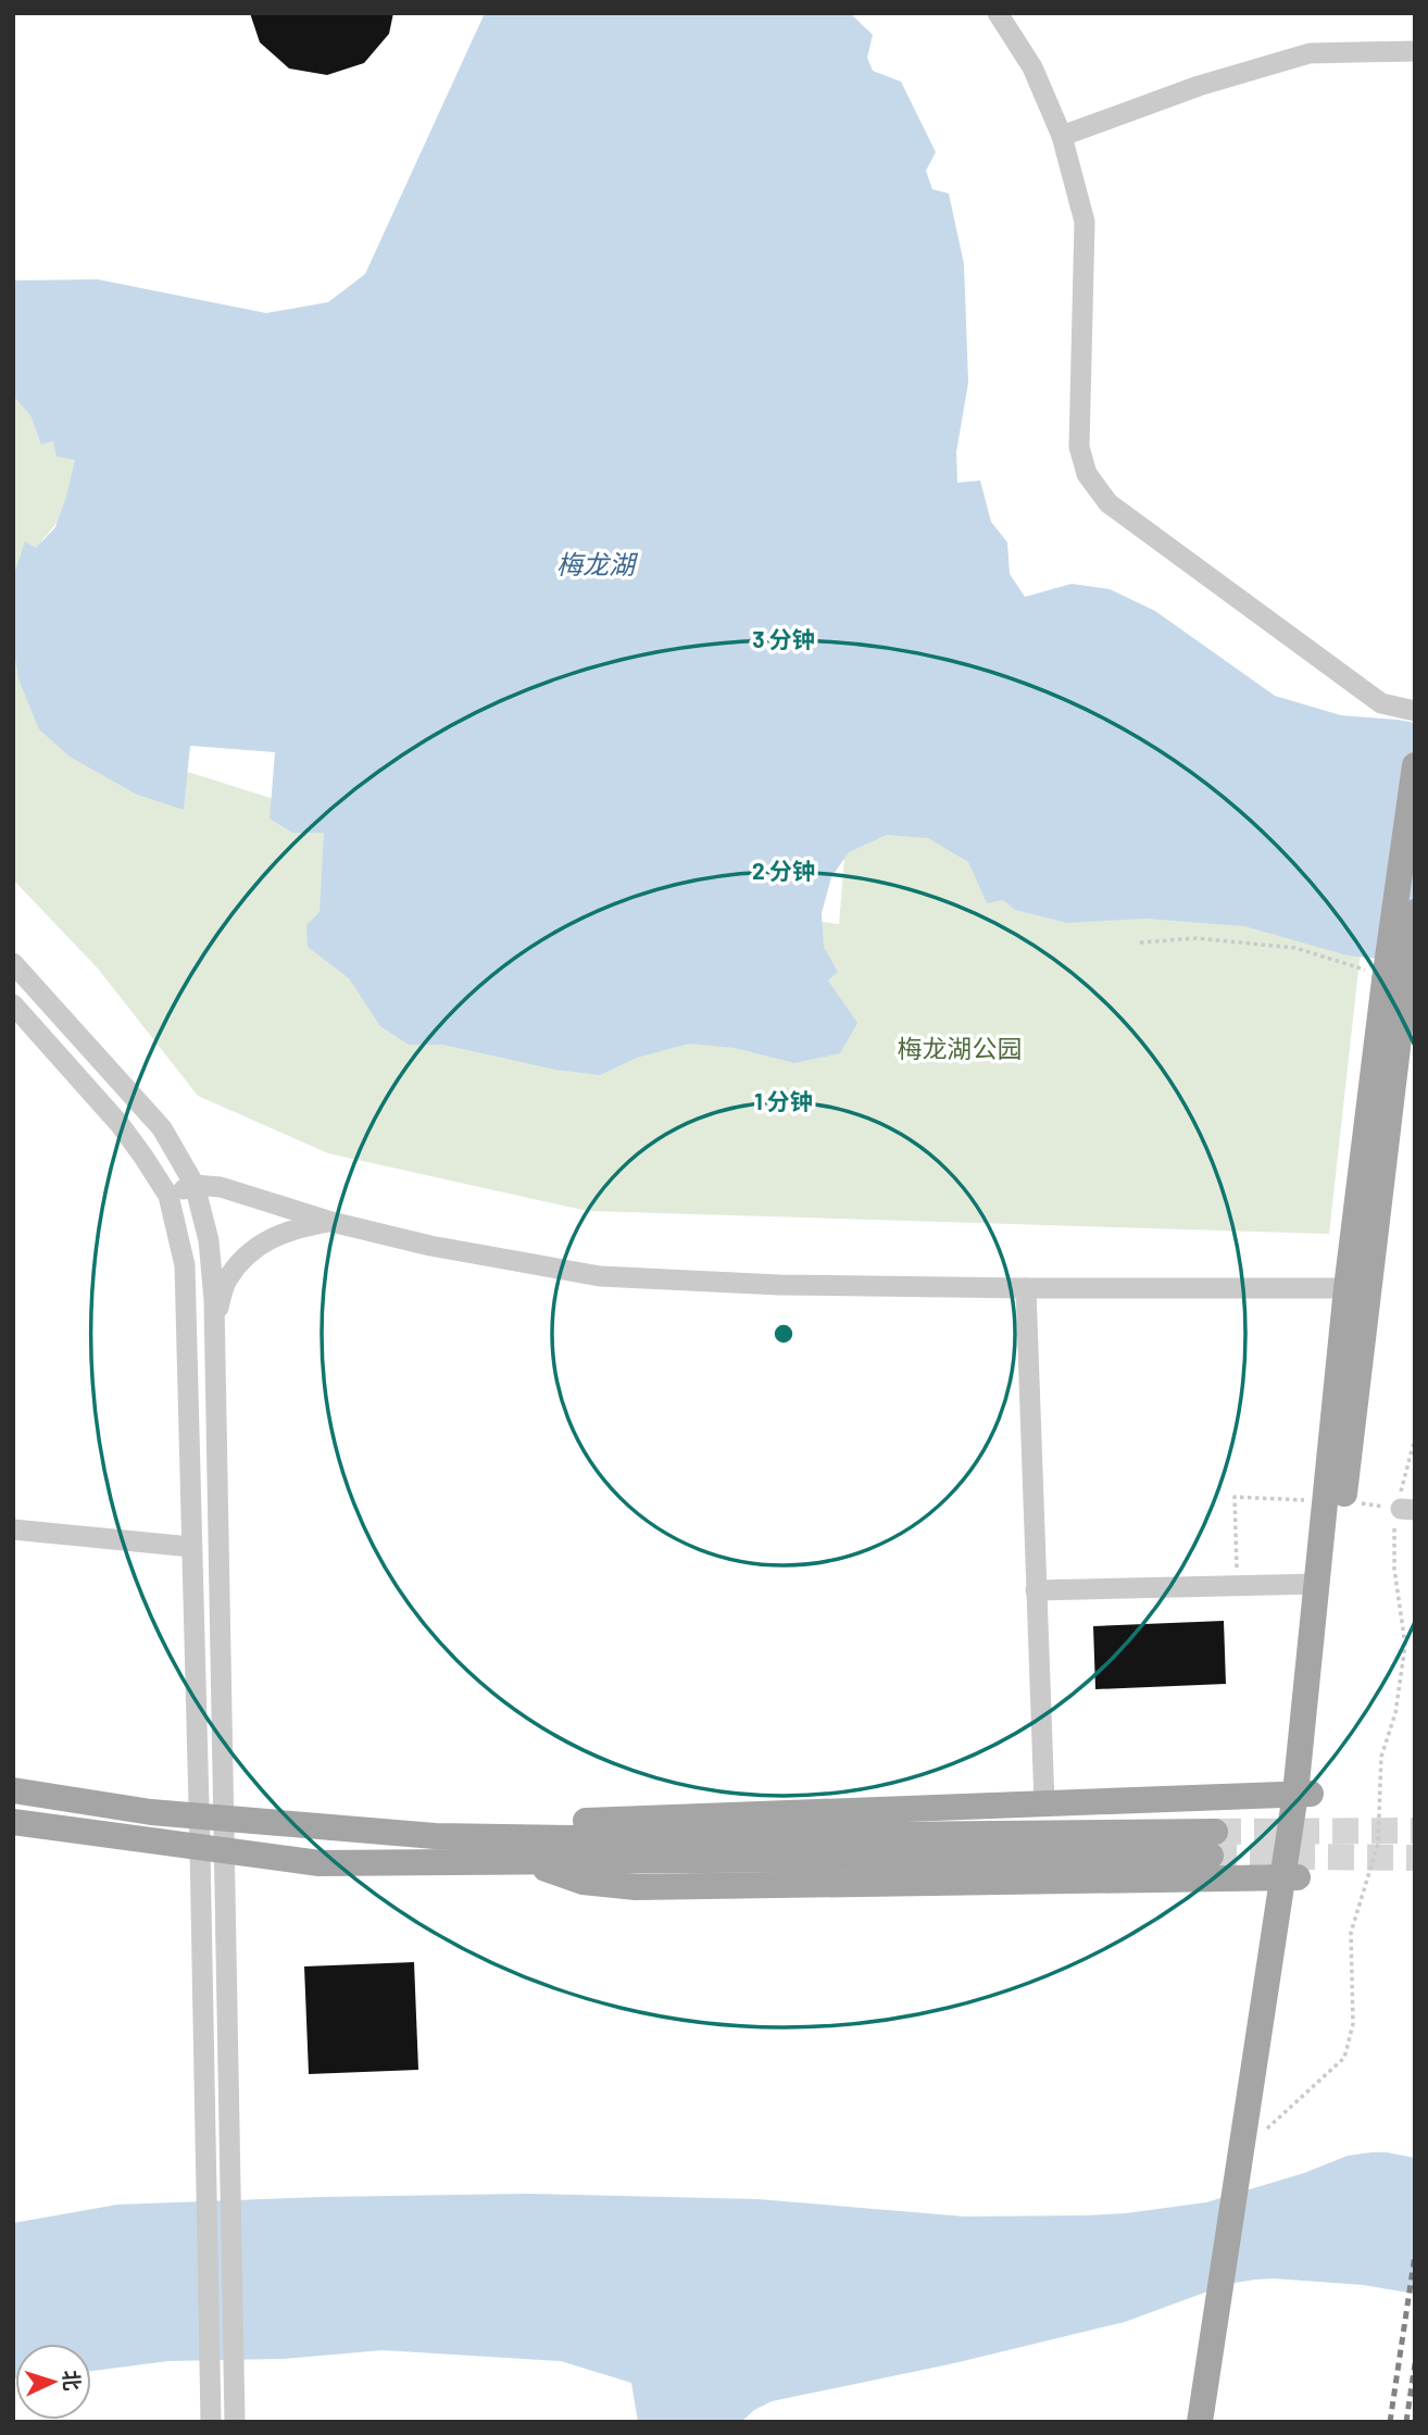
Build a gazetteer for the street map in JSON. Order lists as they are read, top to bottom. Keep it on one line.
{"water":["梅龙湖"],"parks":["梅龙湖公园"],"north":"right","rings":["3 分钟","2 分钟","1 分钟"]}
